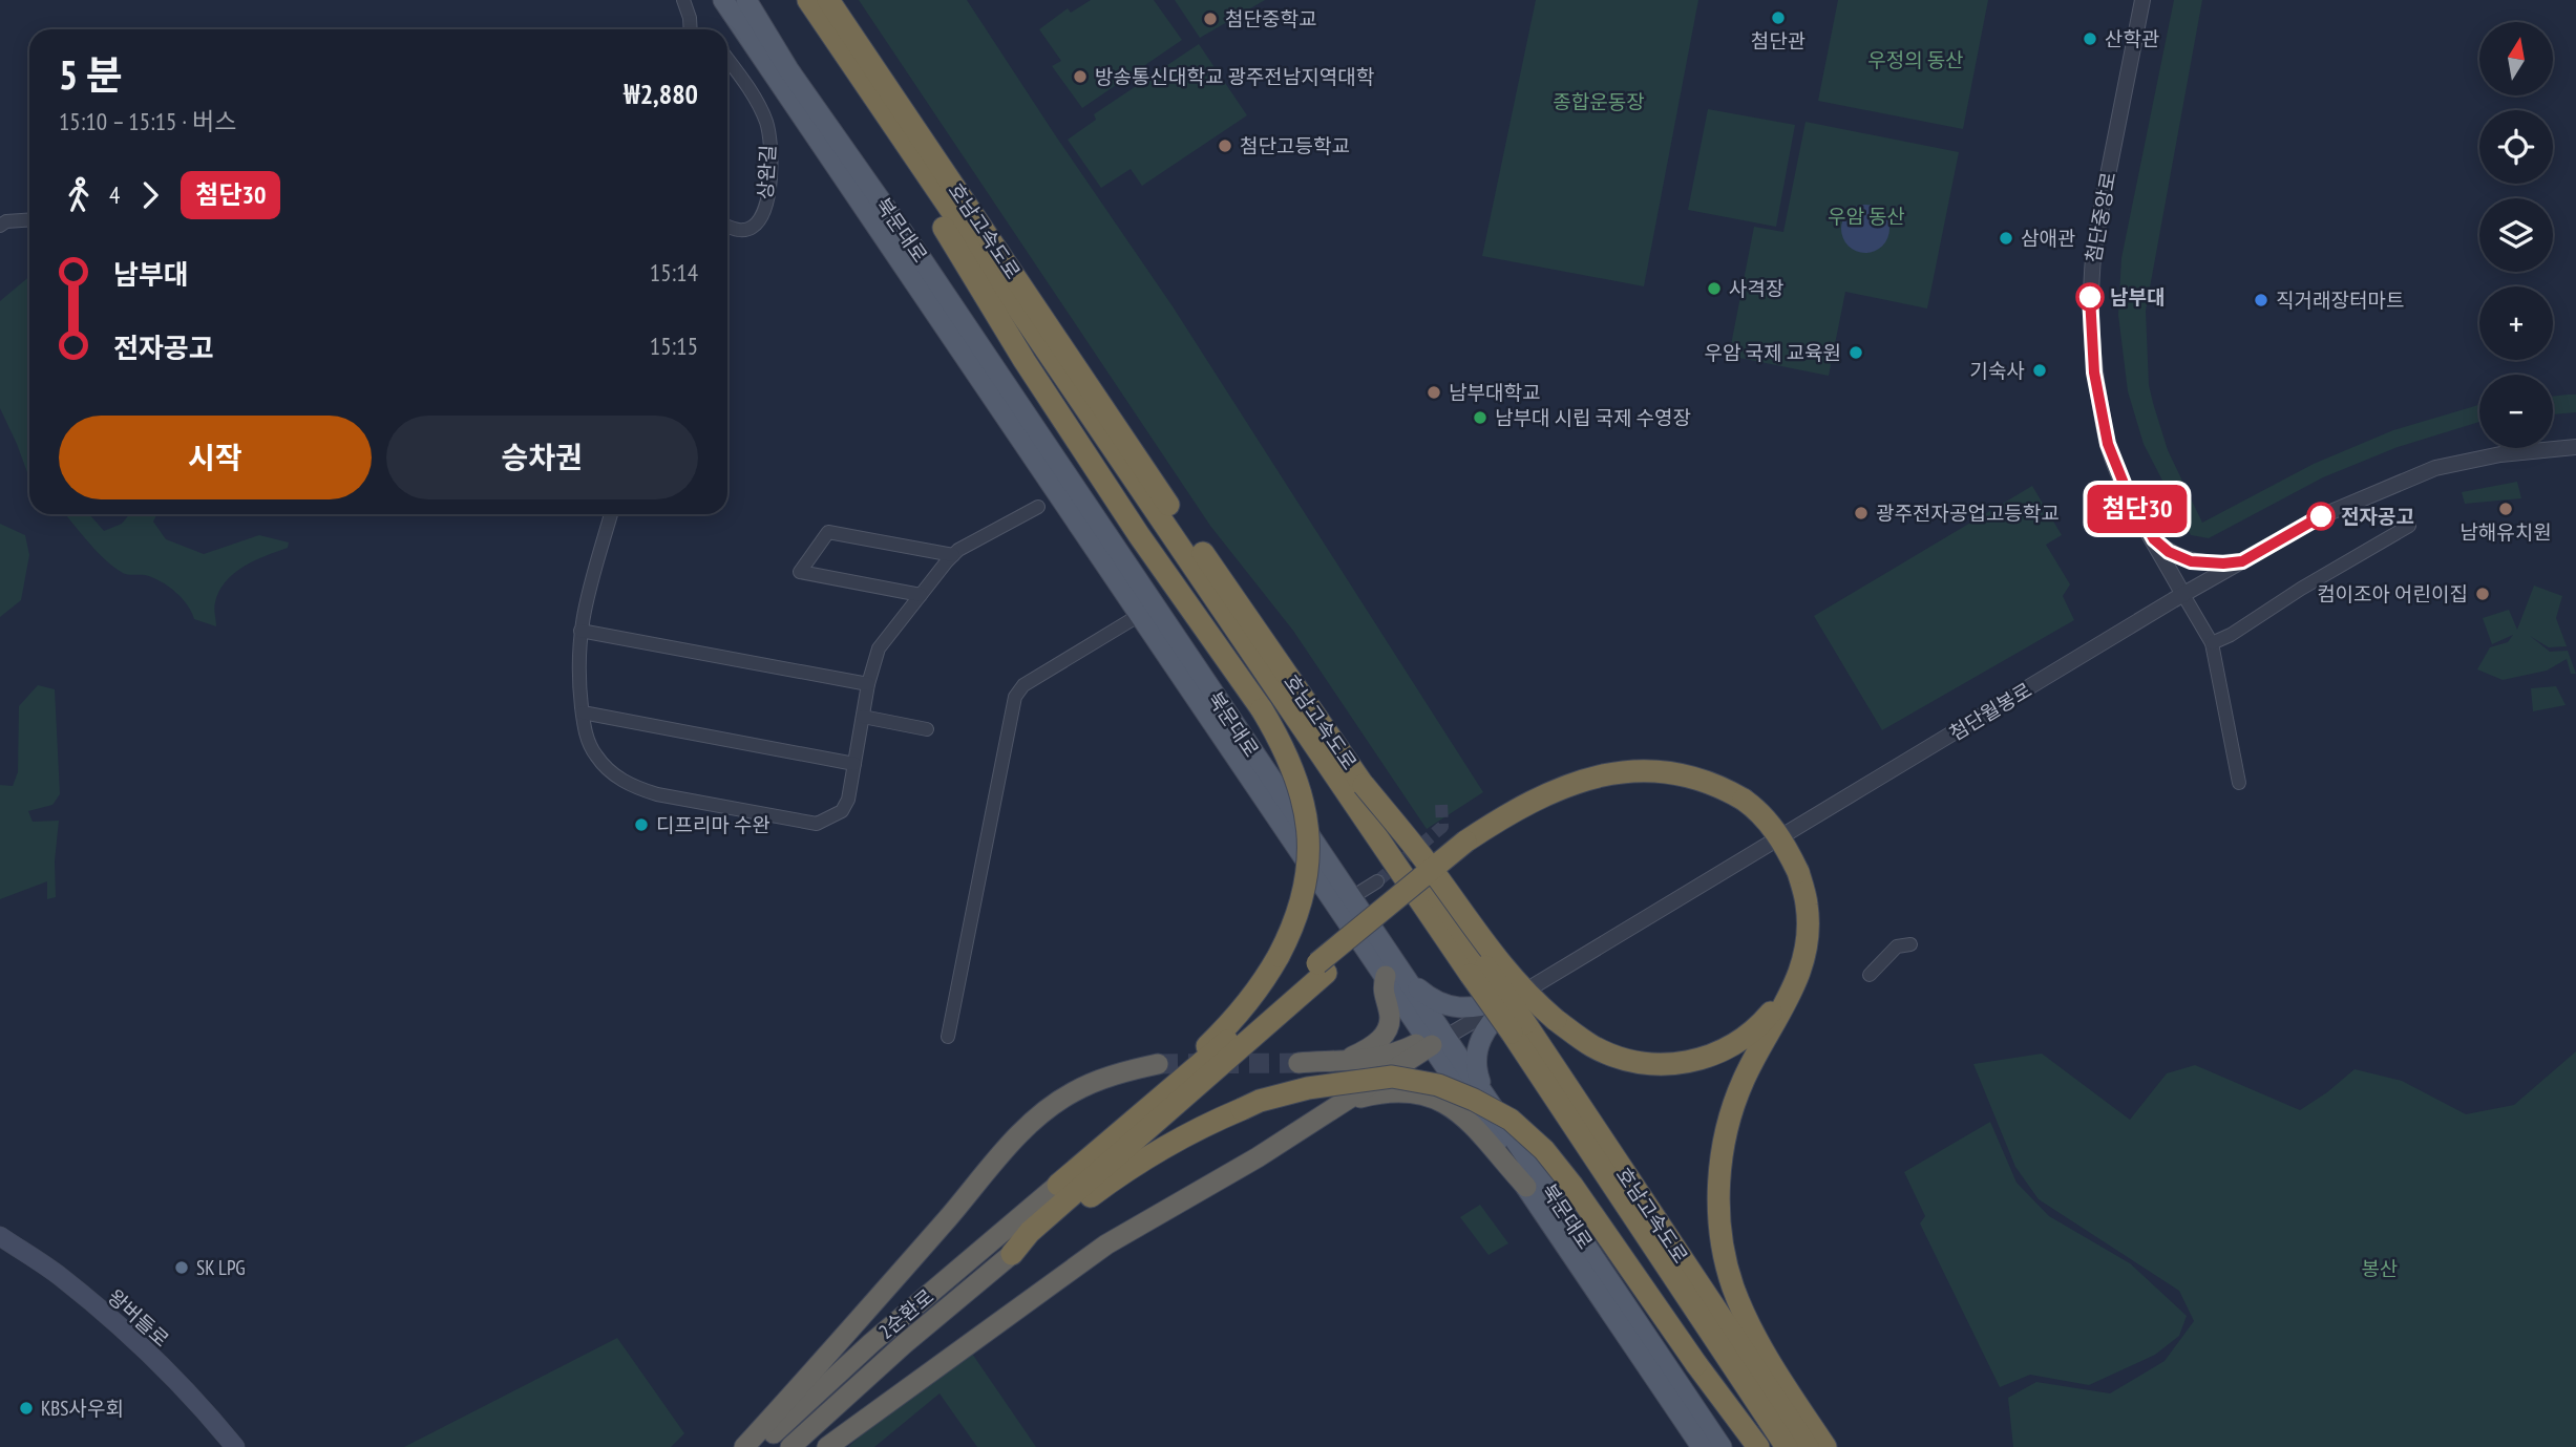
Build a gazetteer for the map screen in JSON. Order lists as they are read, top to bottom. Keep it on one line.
{"streets":{"highway":["호남고속도로","2순환로"],"main road":["북문대로","왕버들로"],"street":["상완길","첨단중앙로","첨단월봉로"]},"crossings":[["첨단중앙로","첨단월봉로"],["북문대로","첨단월봉로"]],"parks":["우정의 동산","종합운동장","우암 동산","봉산"],"places":["첨단관","첨단중학교","산학관","방송통신대학교 광주전남지역대학","첨단고등학교","삼애관","사격장","남부대","직거래장터마트","우암 국제 교육원","기숙사","남부대학교","남부대 시립 국제 수영장","남해유치원","광주전자공업고등학교","전자공고","컴이조아 어린이집","디프리마 수완","SK LPG","KBS사우회"],"lines":["bus line 첨단30"],"north":"top","page":{"on_map":"첨단30","map_buttons":["+","−"],"heading":["5 분","15:10 – 15:15 · 버스","₩2,880"],"legs":["4","첨단30"],"list":[{"name":"남부대","value":"15:14"},{"name":"전자공고","value":"15:15"}],"buttons":["시작","승차권"]}}
